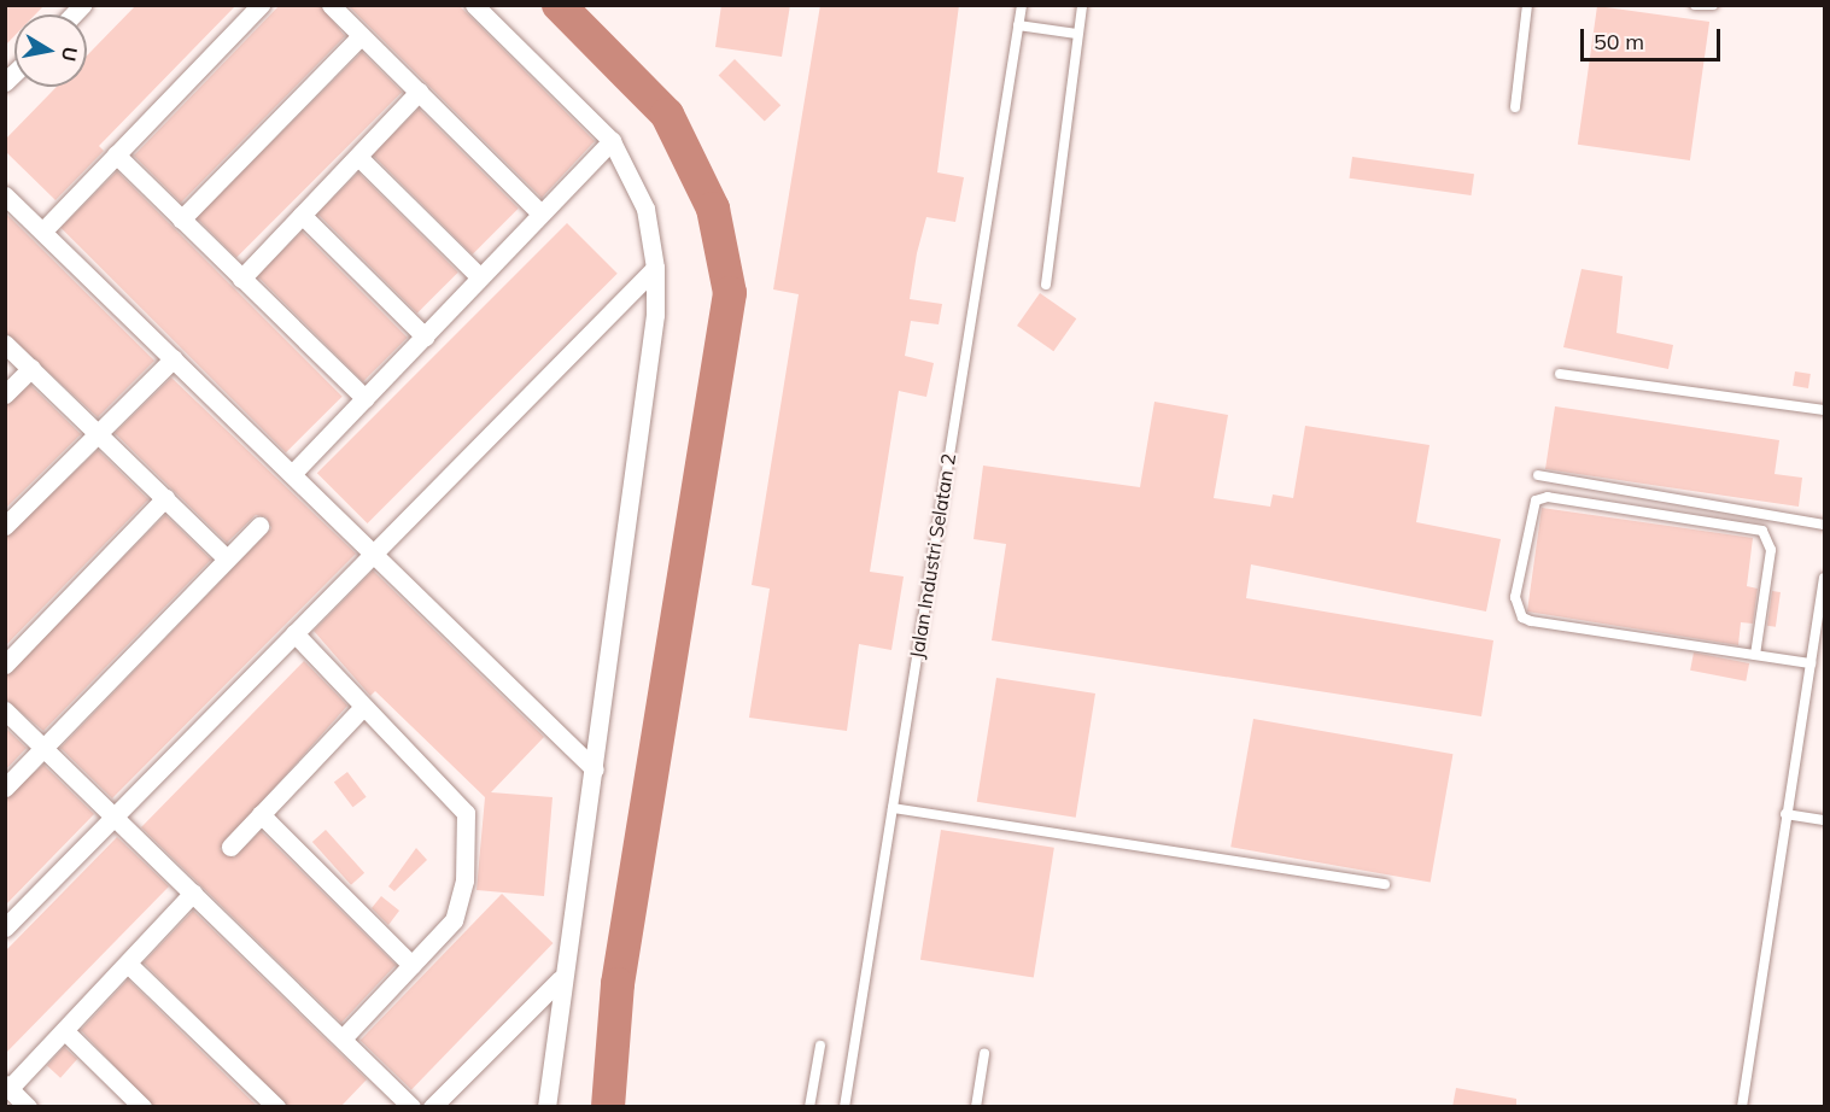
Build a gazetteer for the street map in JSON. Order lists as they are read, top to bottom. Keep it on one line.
{"streets":{"lane":["Jalan Industri Selatan 2"]},"scale_bar":"50 m","north":"right"}
